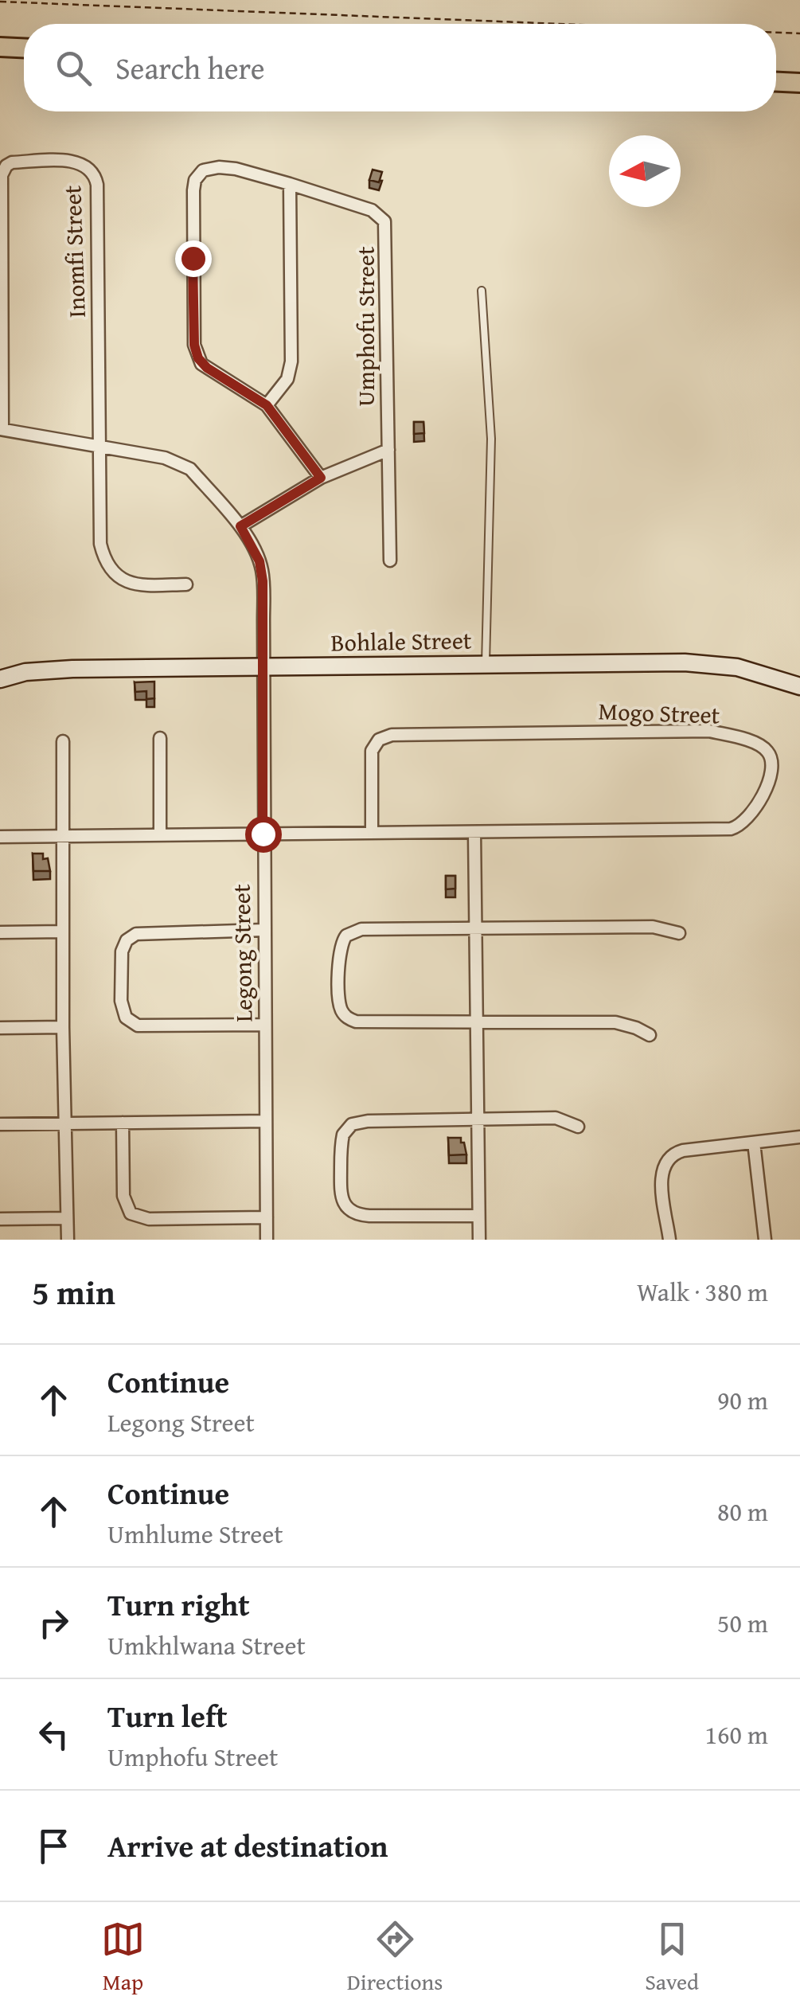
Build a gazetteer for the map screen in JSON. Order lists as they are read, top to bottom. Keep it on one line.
{"streets":{"street":["Inomfi Street","Umphofu Street","Bohlale Street","Mogo Street","Legong Street"]},"crossings":[["Inomfi Street","Legong Street"],["Bohlale Street","Legong Street"],["Mogo Street","Legong Street"]],"north":"left","page":{"search":"Search here","heading":["5 min","Walk · 380 m"],"list":[["Continue","Legong Street","90 m"],["Continue","Umhlume Street","80 m"],["Turn right","Umkhlwana Street","50 m"],["Turn left","Umphofu Street","160 m"],"Arrive at destination"],"nav":["Map","Directions","Saved"]}}
